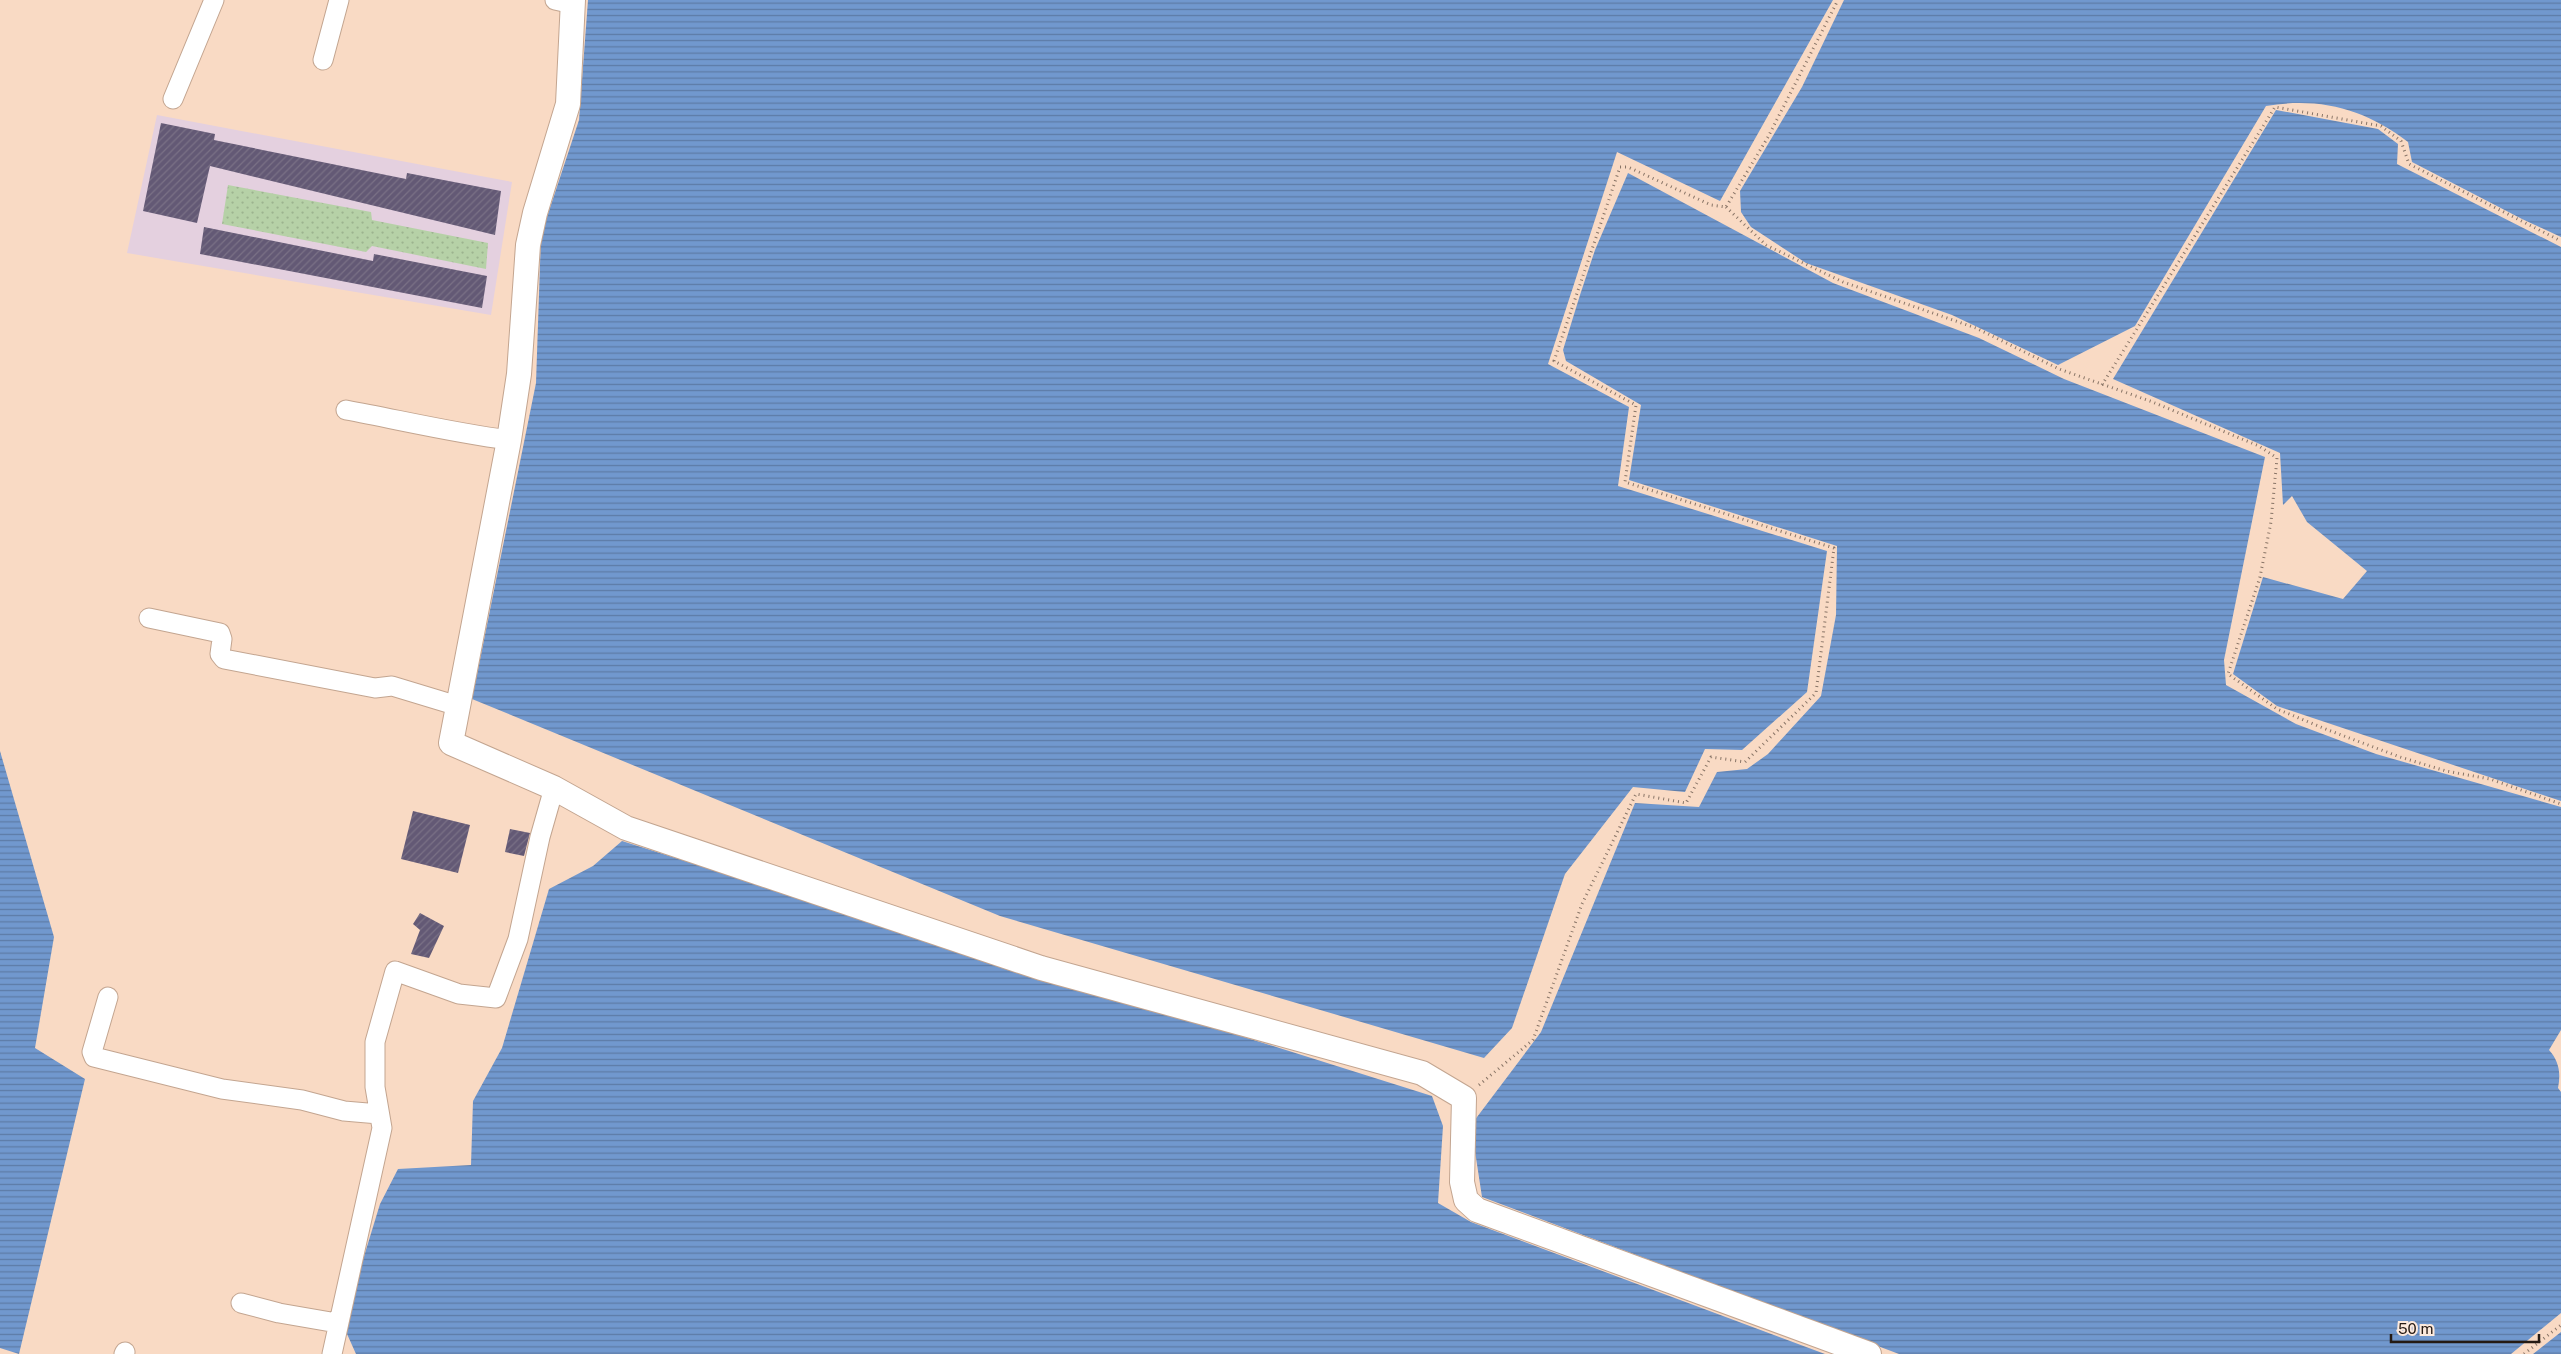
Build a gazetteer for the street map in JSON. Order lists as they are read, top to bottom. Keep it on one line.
{"scale_bar":"50 m"}
